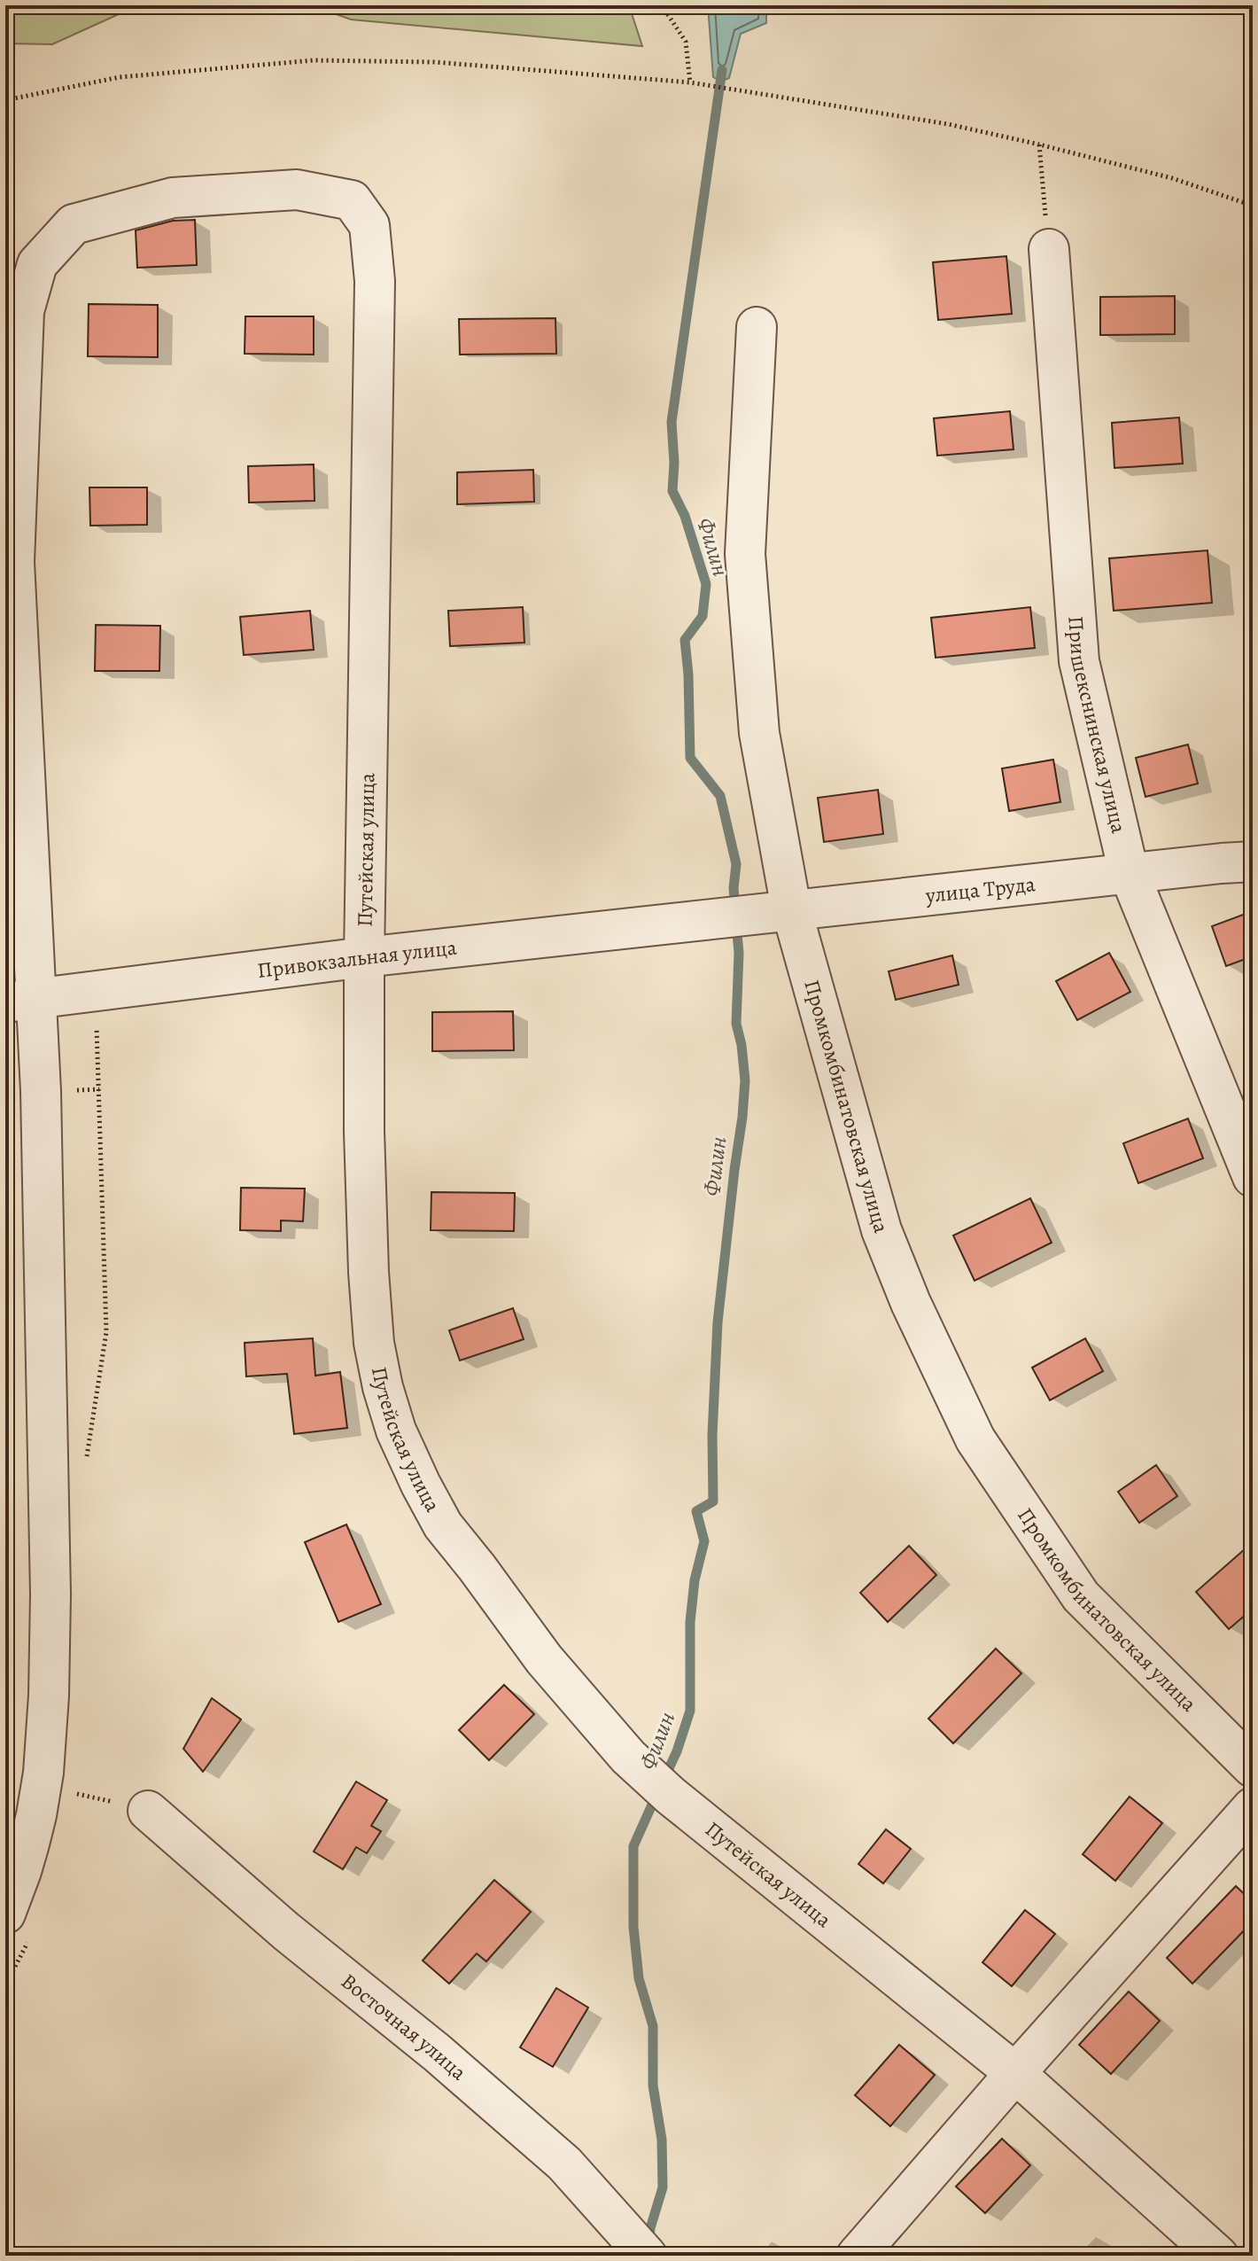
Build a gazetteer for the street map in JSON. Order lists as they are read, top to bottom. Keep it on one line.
{"streets":{"street":["Пришекснинская улица","Путейская улица","улица Труда","Привокзальная улица","Промкомбинатовская улица","Восточная улица"]},"crossings":[["Пришекснинская улица","улица Труда"],["Путейская улица","Привокзальная улица"],["улица Труда","Привокзальная улица"],["улица Труда","Промкомбинатовская улица"]],"water":["Филин"]}
